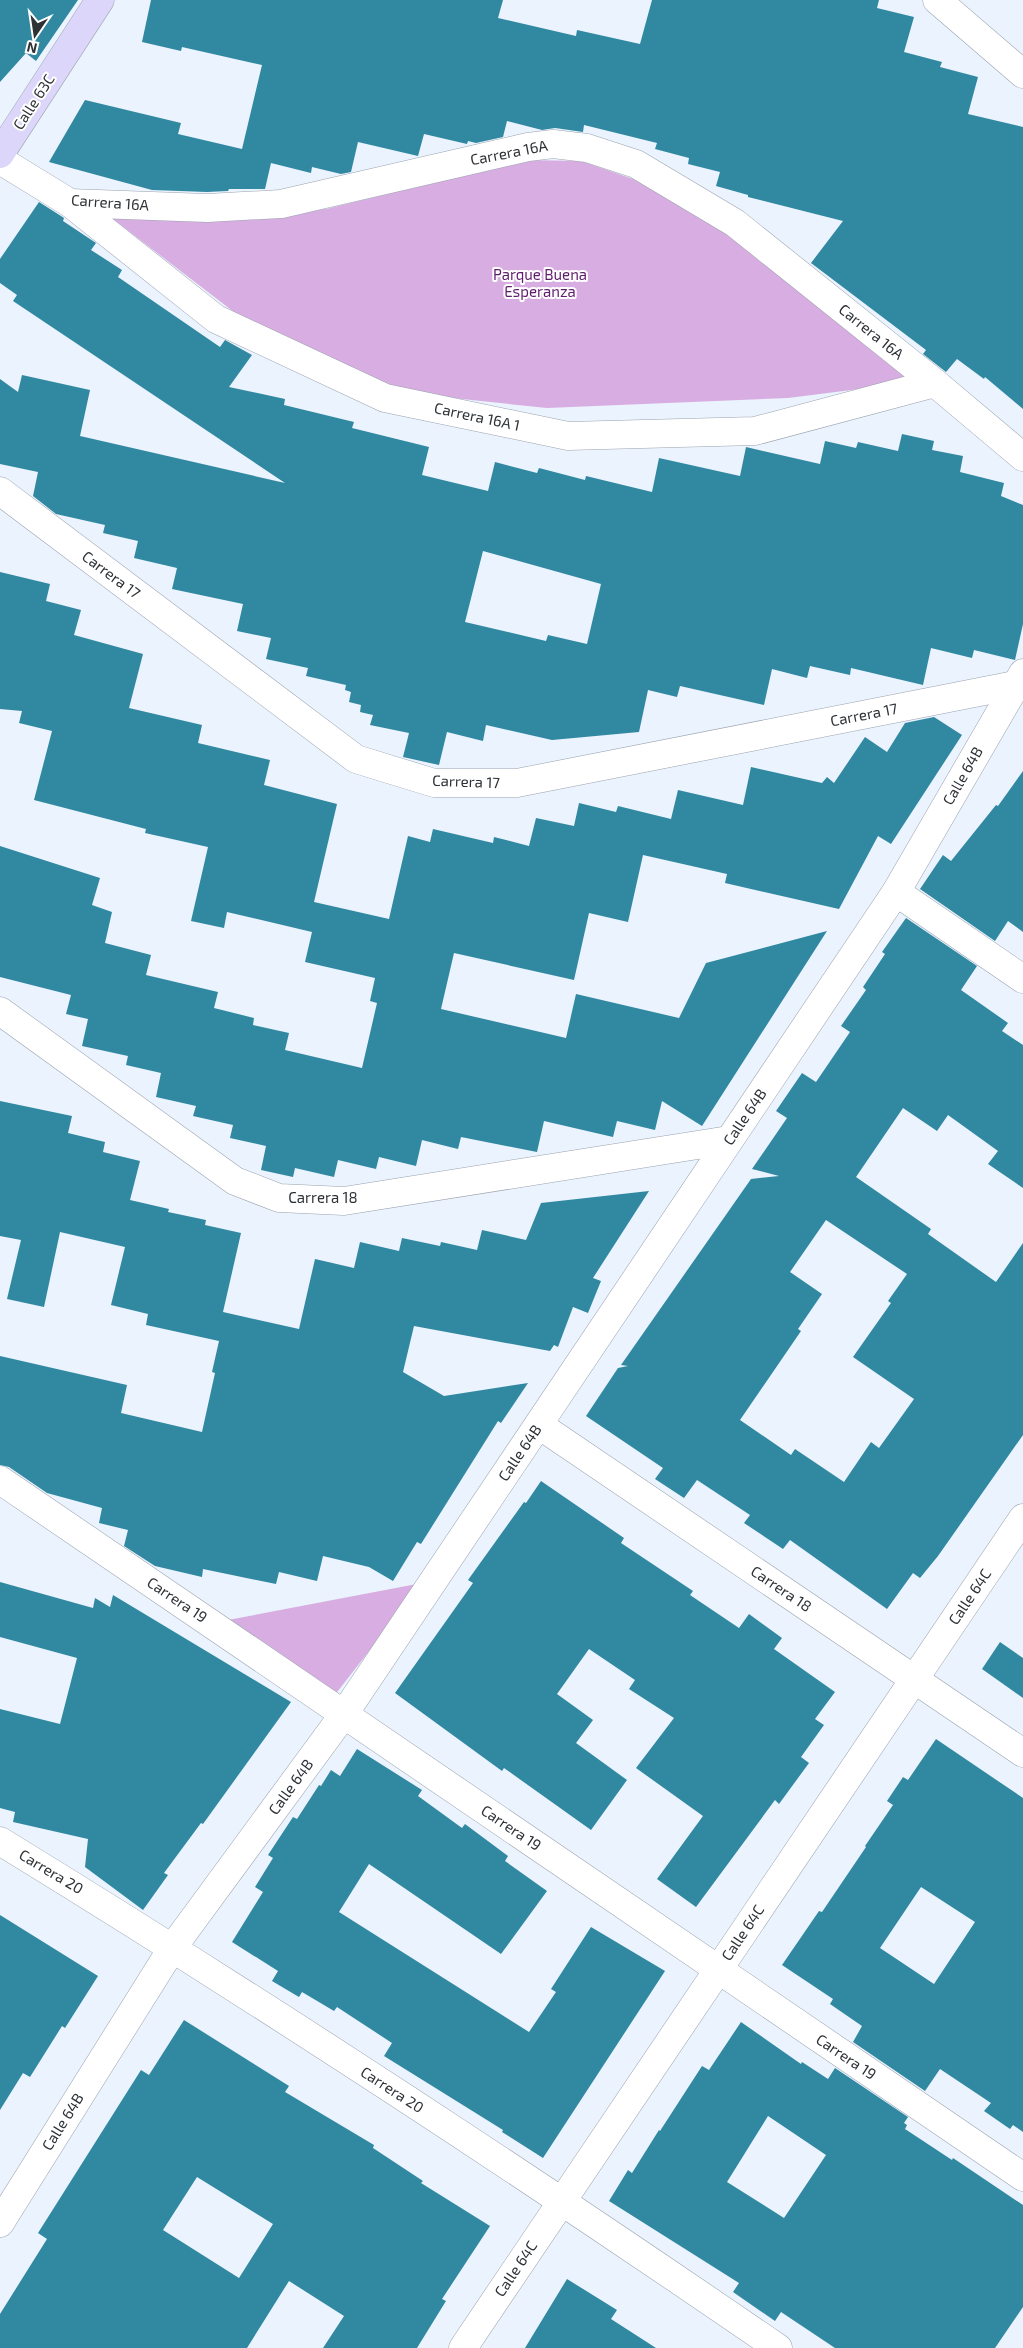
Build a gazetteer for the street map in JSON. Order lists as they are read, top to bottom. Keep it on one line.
{"streets":{"street":["Calle 63C","Carrera 16A","Carrera 16A 1","Carrera 17","Calle 64B","Carrera 18","Calle 64C","Carrera 19","Carrera 20"]},"crossings":[["Carrera 16A","Carrera 16A 1"],["Carrera 17","Calle 64B"],["Calle 64B","Carrera 18"],["Calle 64B","Carrera 19"],["Calle 64B","Carrera 20"],["Carrera 18","Calle 64C"],["Calle 64C","Carrera 19"],["Calle 64C","Carrera 20"]],"parks":["Parque Buena Esperanza"],"north":"bottom"}
